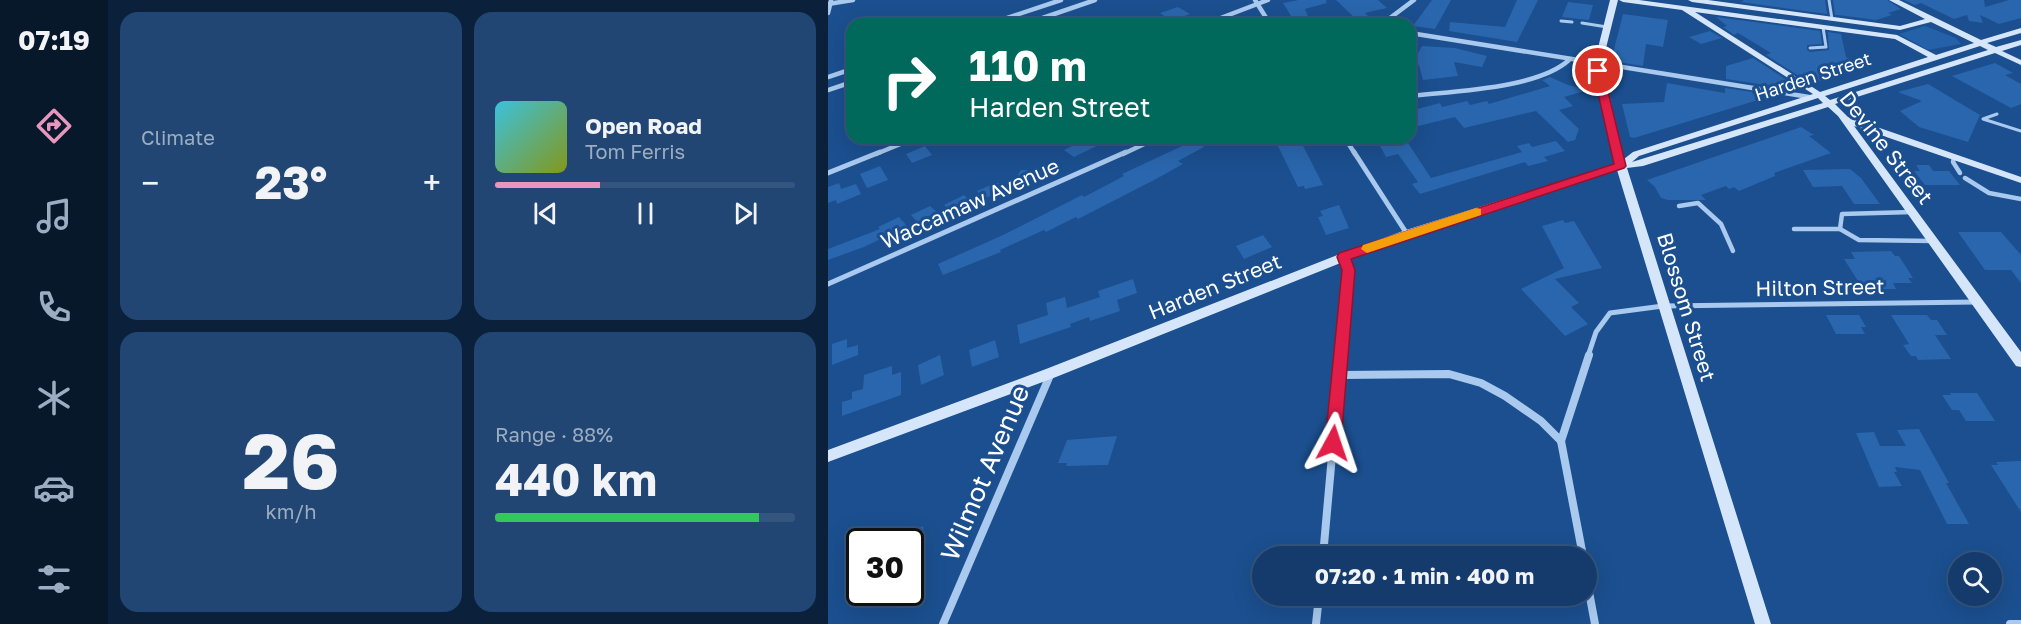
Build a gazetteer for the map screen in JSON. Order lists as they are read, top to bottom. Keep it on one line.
{"streets":{"main road":["Harden Street","Devine Street","Blossom Street"],"street":["Waccamaw Avenue","Hilton Street","Wilmot Avenue"]},"crossings":[["Harden Street","Devine Street"],["Harden Street","Blossom Street"],["Harden Street","Wilmot Avenue"],["Devine Street","Hilton Street"],["Hilton Street","Blossom Street"]],"page":{"tabs":"07:19","tile":["Climate",["26","km/h"],["Range · 88%","440 km"]],"turn":["110 m","Harden Street"],"song":["Open Road","Tom Ferris"],"heat":["−","23°","+"],"limit":"30","trip":"07:20 · 1 min · 400 m"}}
